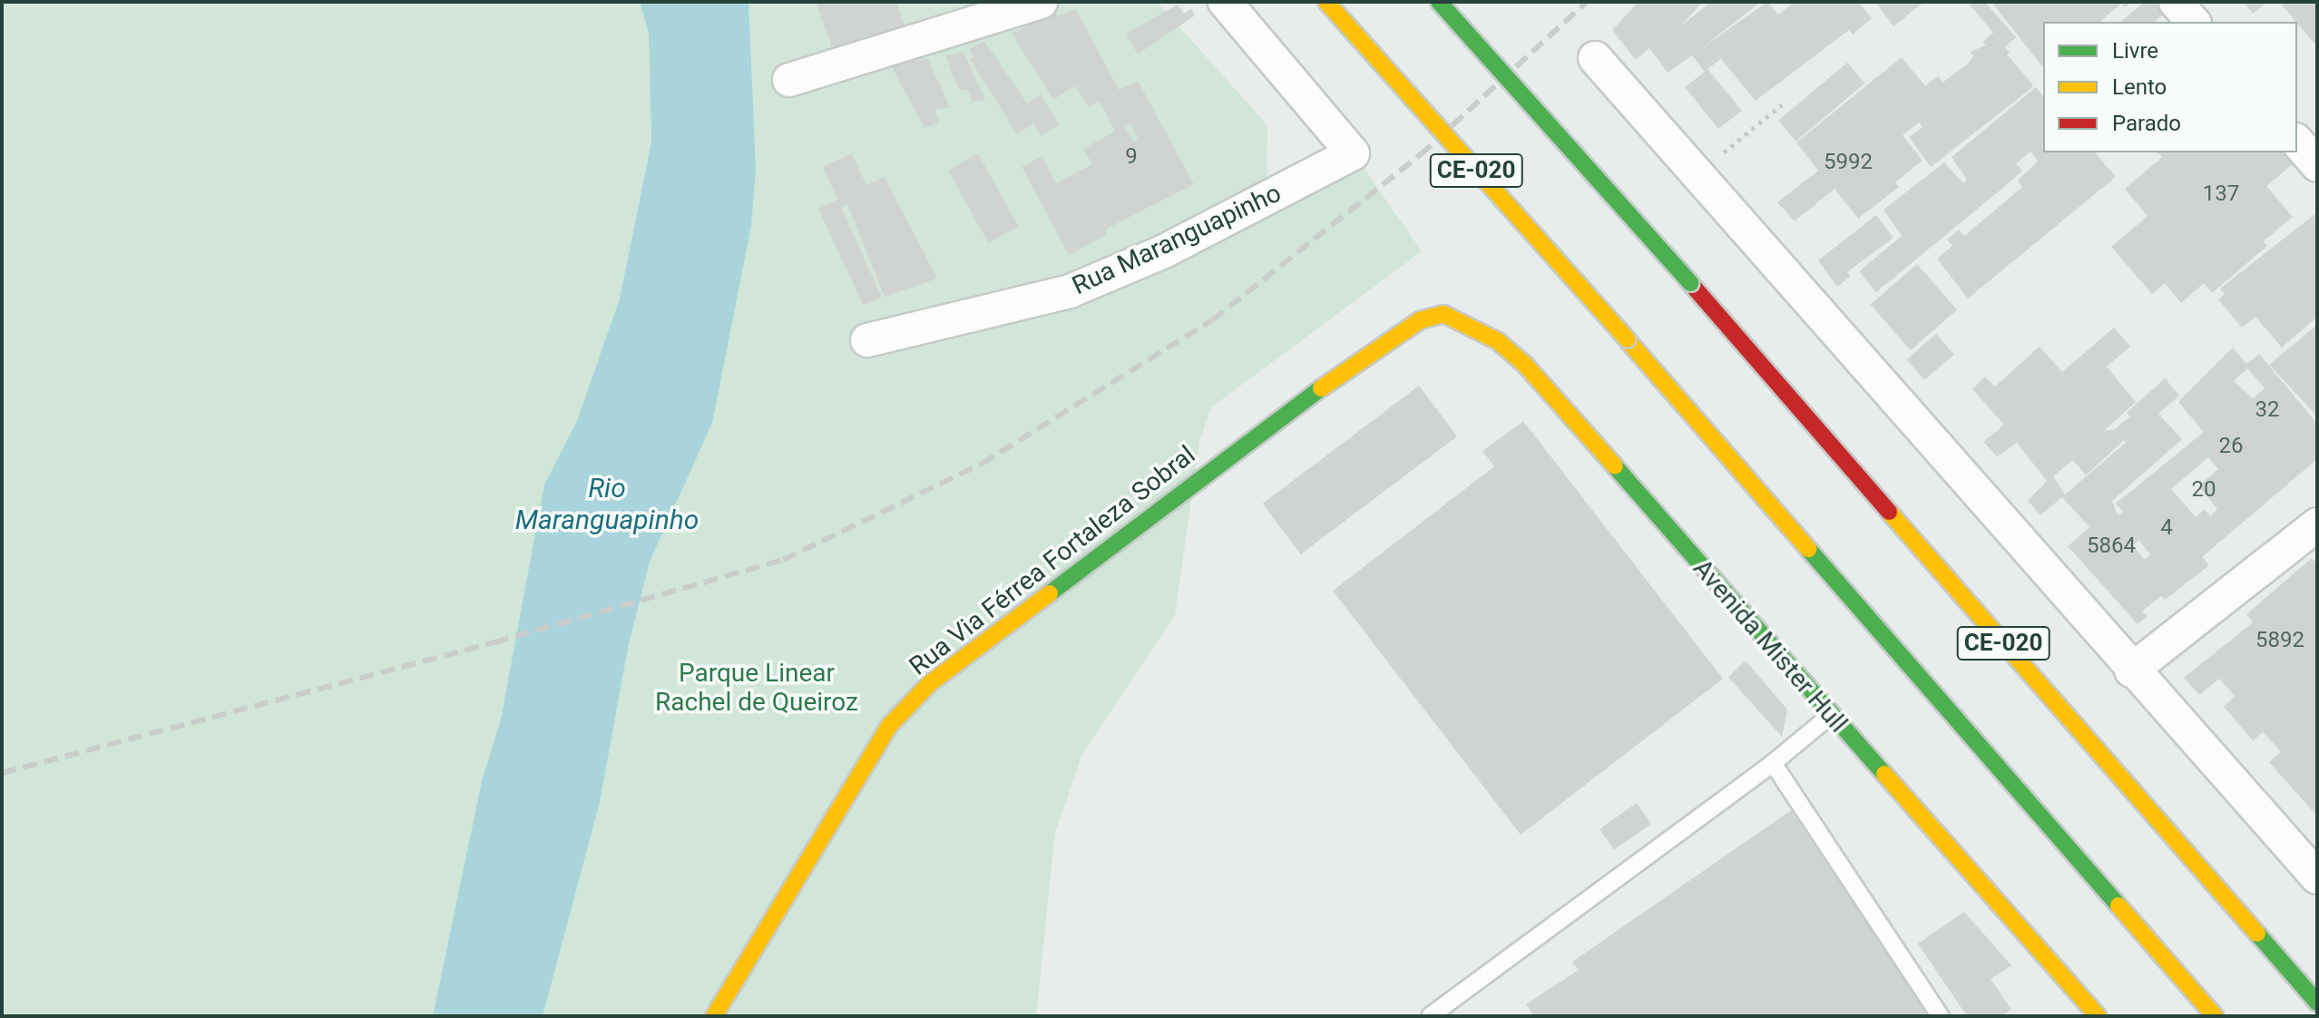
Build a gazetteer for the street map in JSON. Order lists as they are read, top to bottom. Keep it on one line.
{"streets":{"main road":["CE-020","Rua Via Férrea Fortaleza Sobral","Avenida Mister Hull"],"street":["Rua Maranguapinho"]},"crossings":[["Rua Via Férrea Fortaleza Sobral","Avenida Mister Hull"]],"water":["Rio Maranguapinho"],"parks":["Parque Linear Rachel de Queiroz"],"house_numbers":["9","5992","137","32","26","20","4","5864","5892"],"legend":["Livre","Lento","Parado"]}
